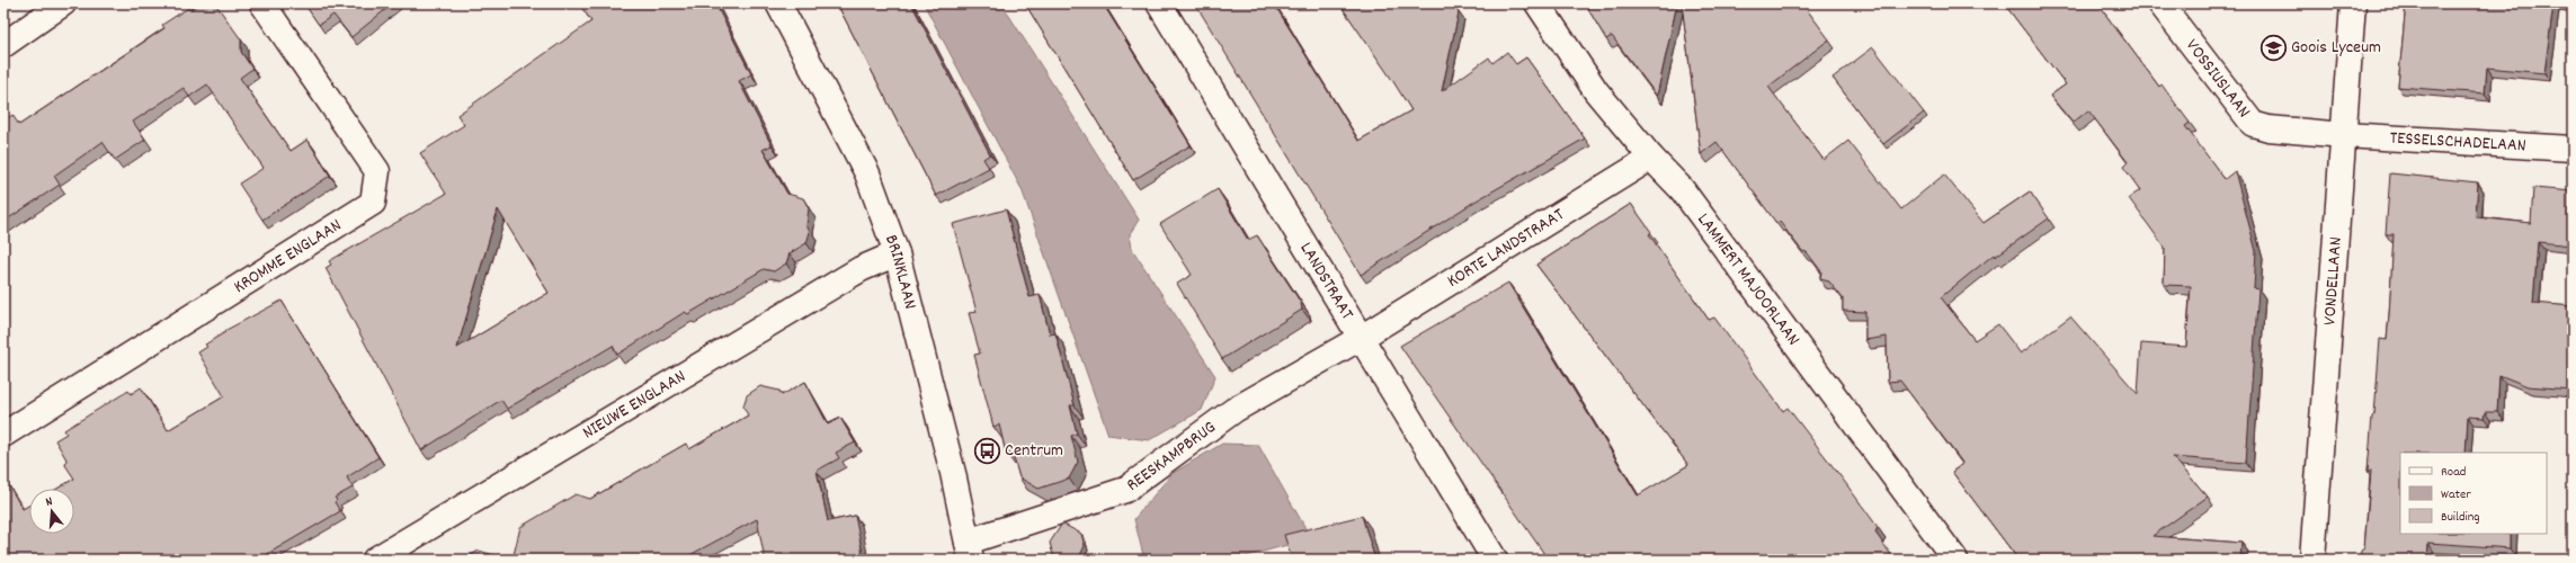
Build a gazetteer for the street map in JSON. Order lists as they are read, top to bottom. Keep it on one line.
{"streets":{"street":["VOSSIUSLAAN","TESSELSCHADELAAN","KORTE LANDSTRAAT","KROMME ENGLAAN","BRINKLAAN","LAMMERT MAJOORLAAN","LANDSTRAAT","VONDELLAAN","NIEUWE ENGLAAN","REESKAMPBRUG"]},"crossings":[["VOSSIUSLAAN","TESSELSCHADELAAN"],["VOSSIUSLAAN","VONDELLAAN"],["TESSELSCHADELAAN","VONDELLAAN"],["KORTE LANDSTRAAT","LAMMERT MAJOORLAAN"],["KORTE LANDSTRAAT","LANDSTRAAT"],["KORTE LANDSTRAAT","REESKAMPBRUG"],["BRINKLAAN","NIEUWE ENGLAAN"],["BRINKLAAN","REESKAMPBRUG"],["LANDSTRAAT","REESKAMPBRUG"]],"places":{"school or university":["Goois Lyceum"],"bus stop":["Centrum"]},"legend":["Road","Water","Building"],"north":"top"}
